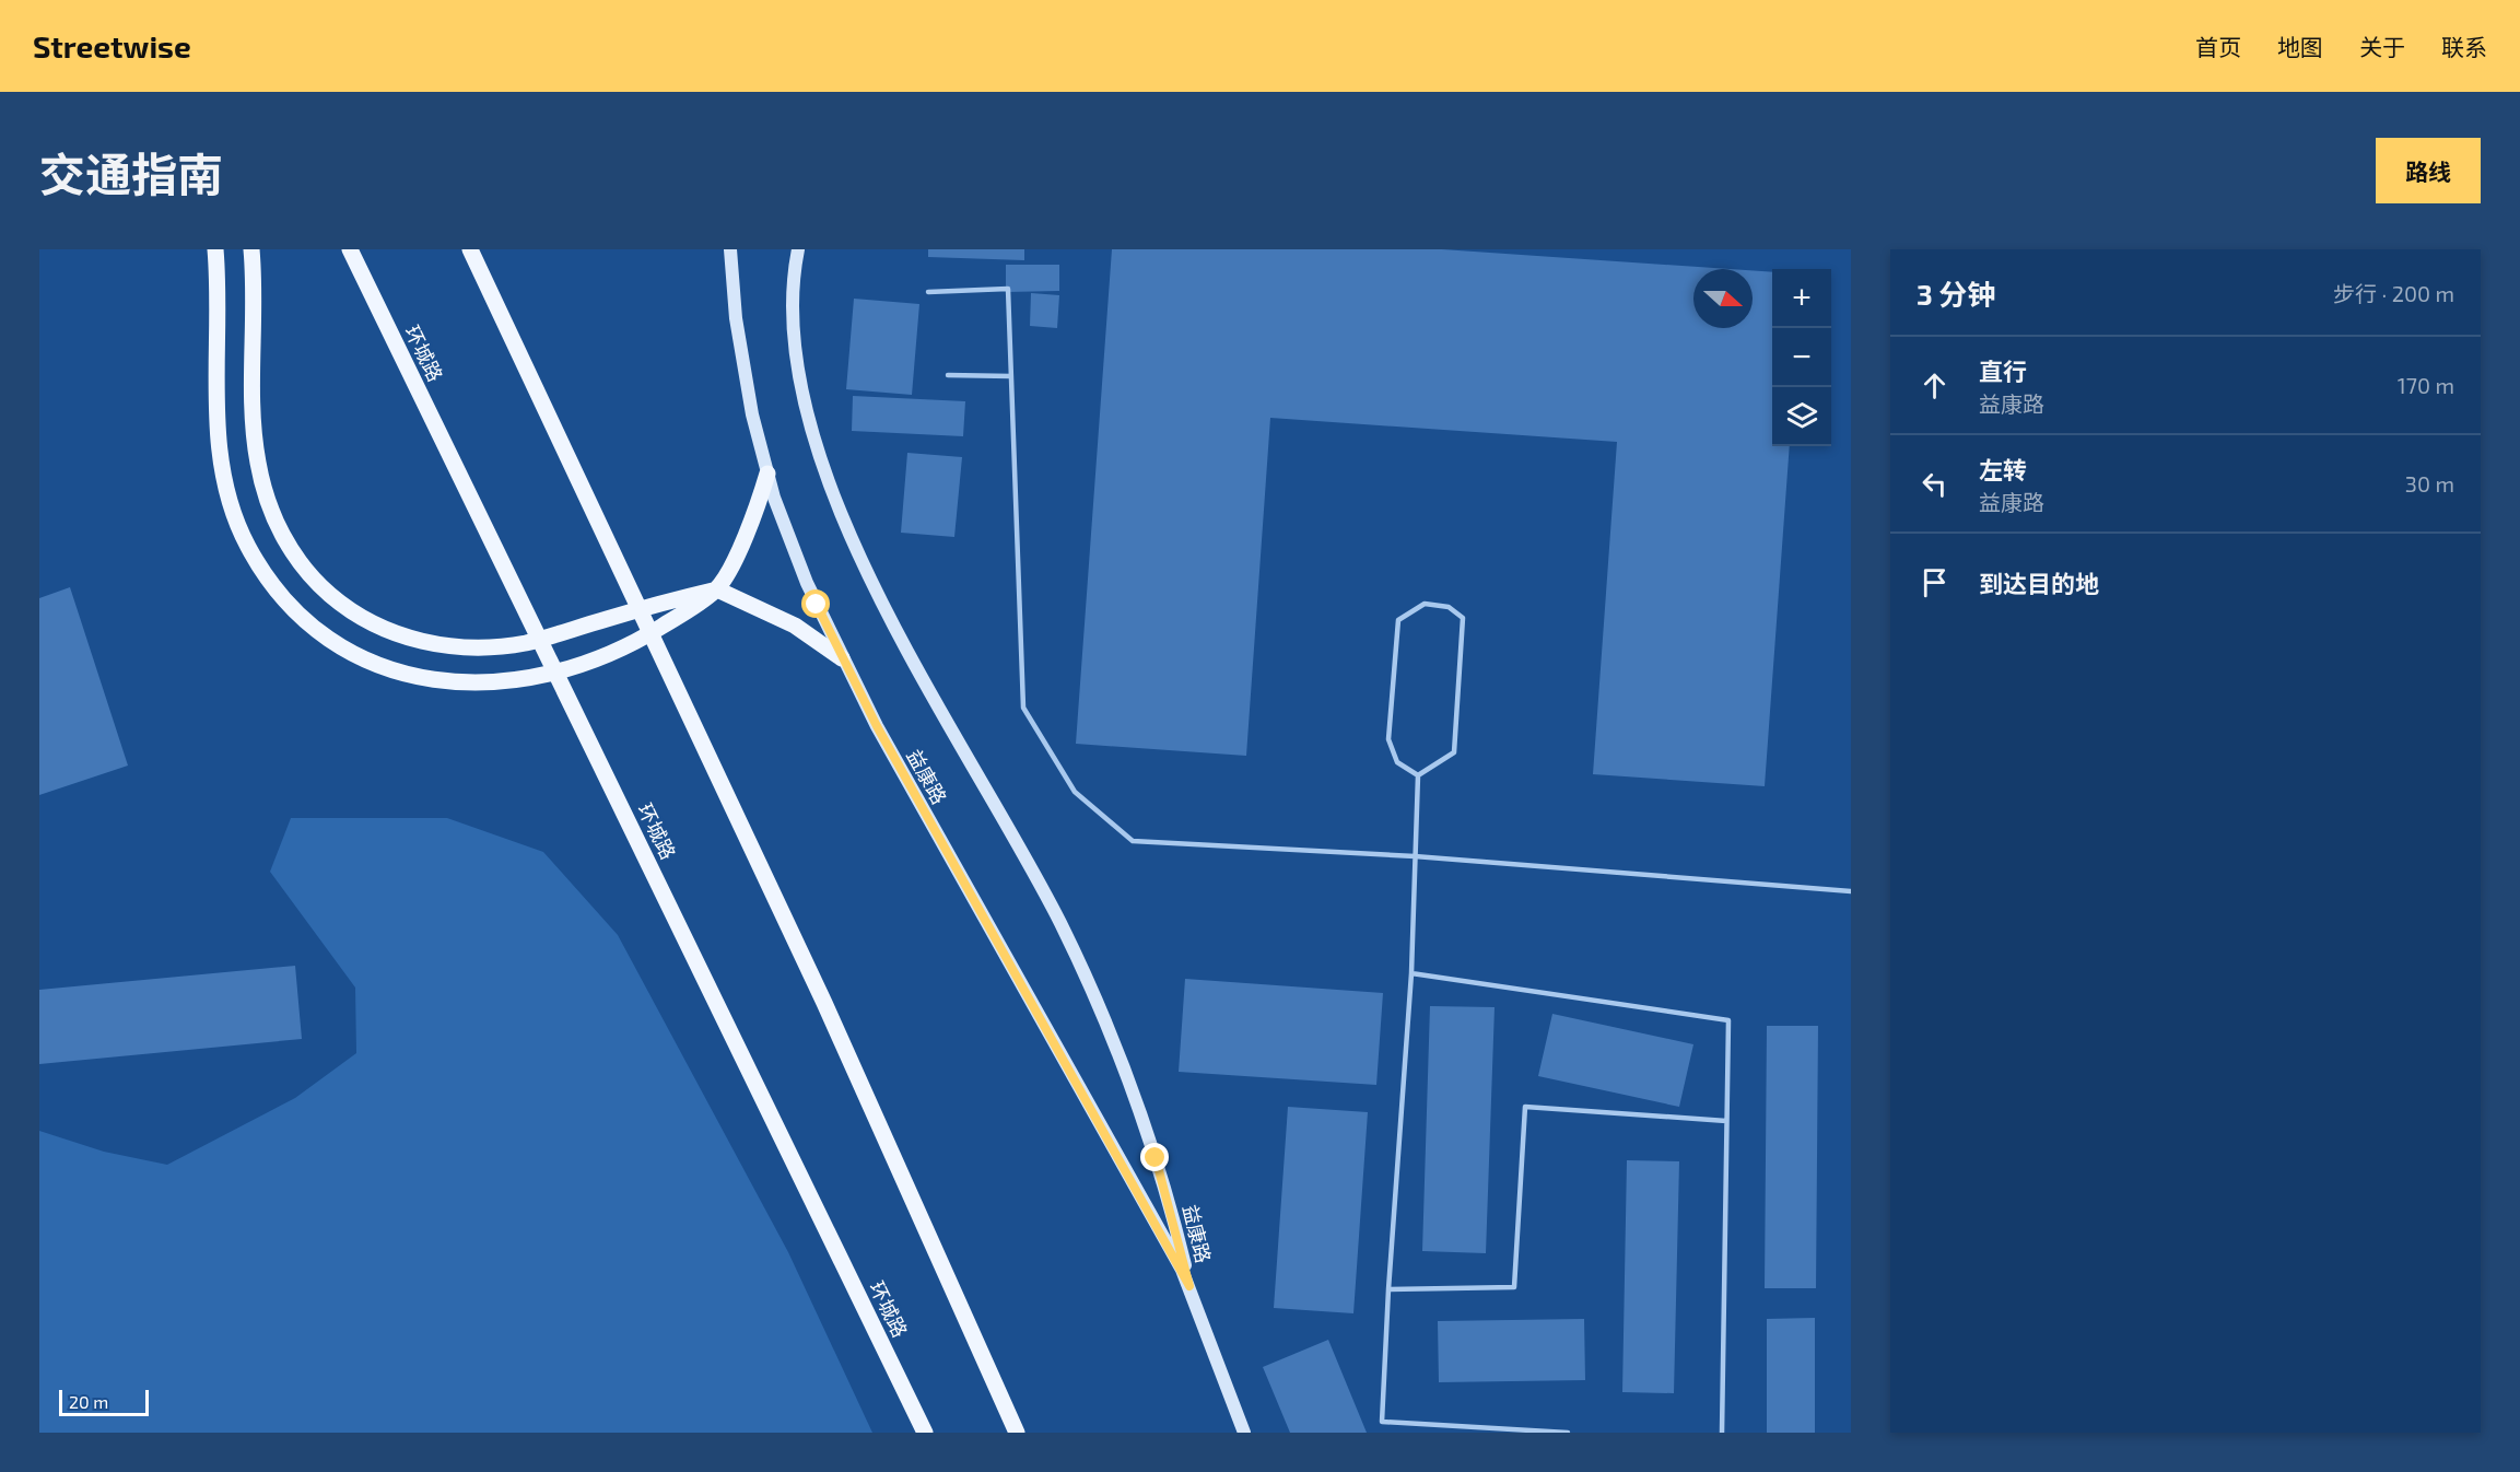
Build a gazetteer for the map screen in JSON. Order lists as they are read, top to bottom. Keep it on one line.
{"streets":{"main road":["环城路","益康路"]},"scale_bar":"20 m","north":"right","page":{"header":"Streetwise","nav":["首页","地图","关于","联系"],"title":"交通指南","buttons":"路线","heading":["3 分钟","步行 · 200 m"],"map_buttons":["+","−"],"list":[["直行","益康路","170 m"],["左转","益康路","30 m"],"到达目的地"],"scale":"20 m"}}
